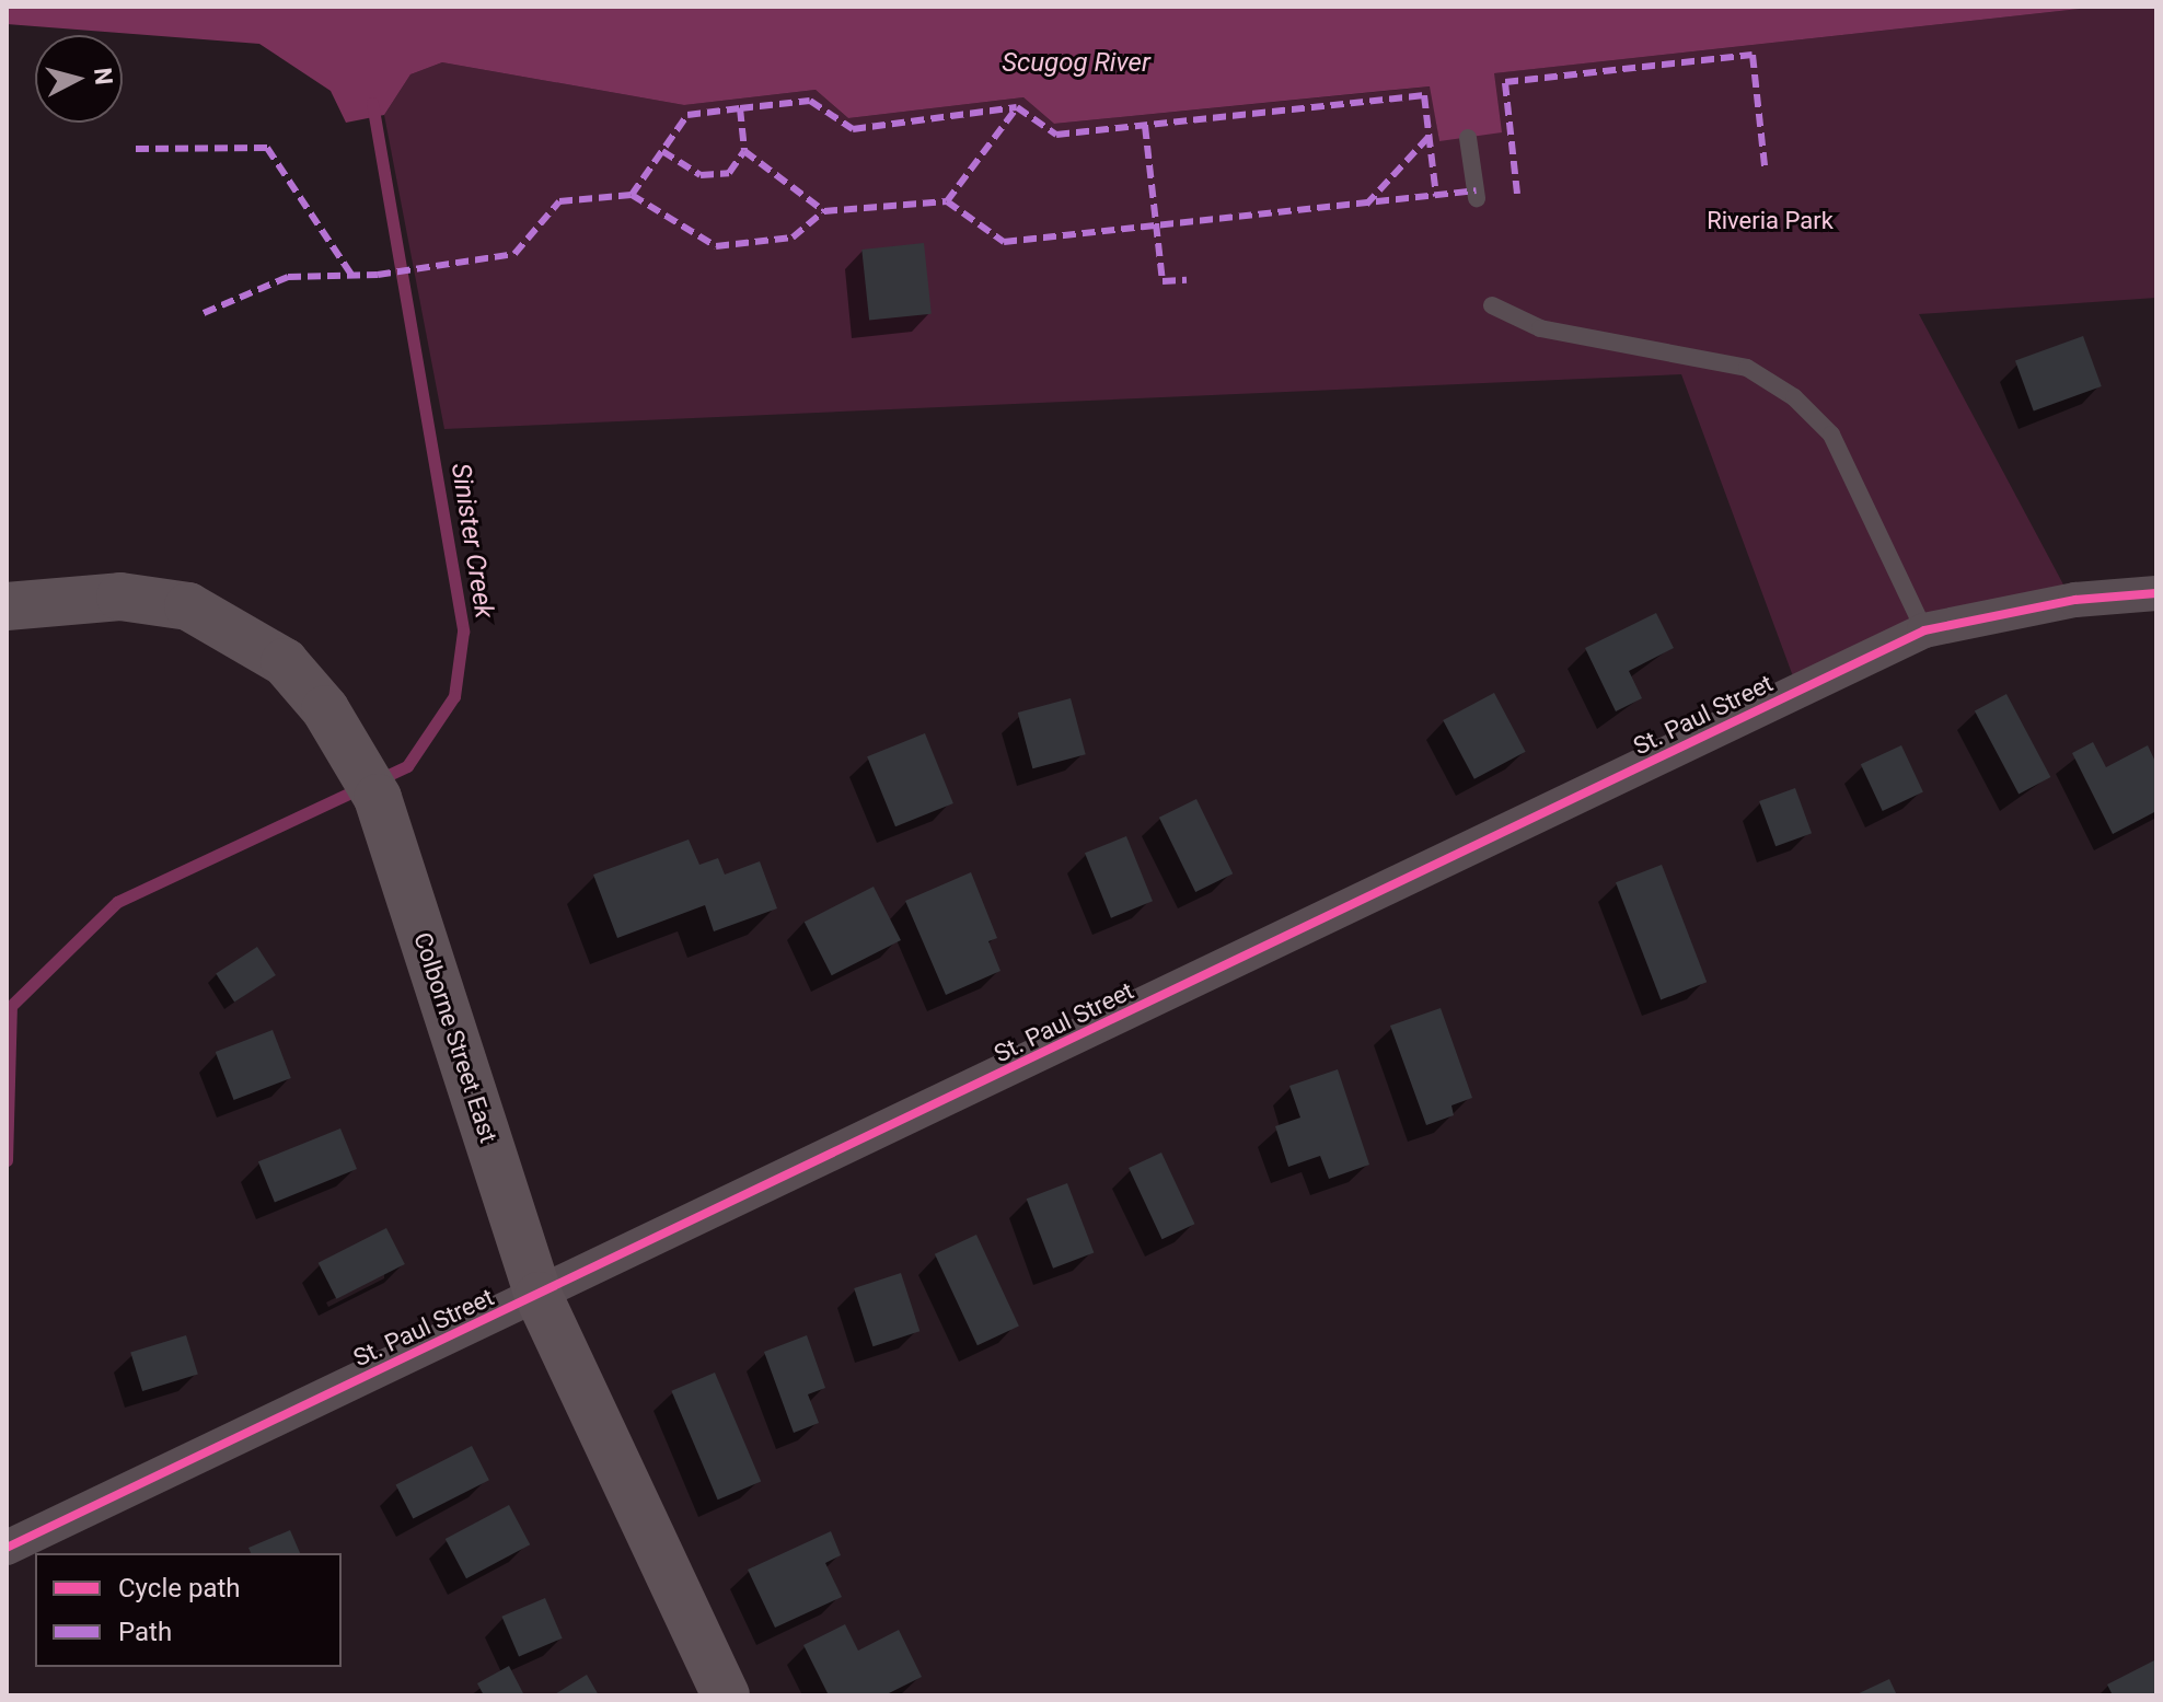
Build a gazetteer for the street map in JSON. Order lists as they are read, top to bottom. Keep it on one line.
{"streets":{"main road":["Colborne Street East"],"street":["St. Paul Street"]},"crossings":[["St. Paul Street","Colborne Street East"]],"water":["Scugog River","Sinister Creek"],"parks":["Riveria Park"],"legend":["Cycle path","Path"],"north":"right"}
